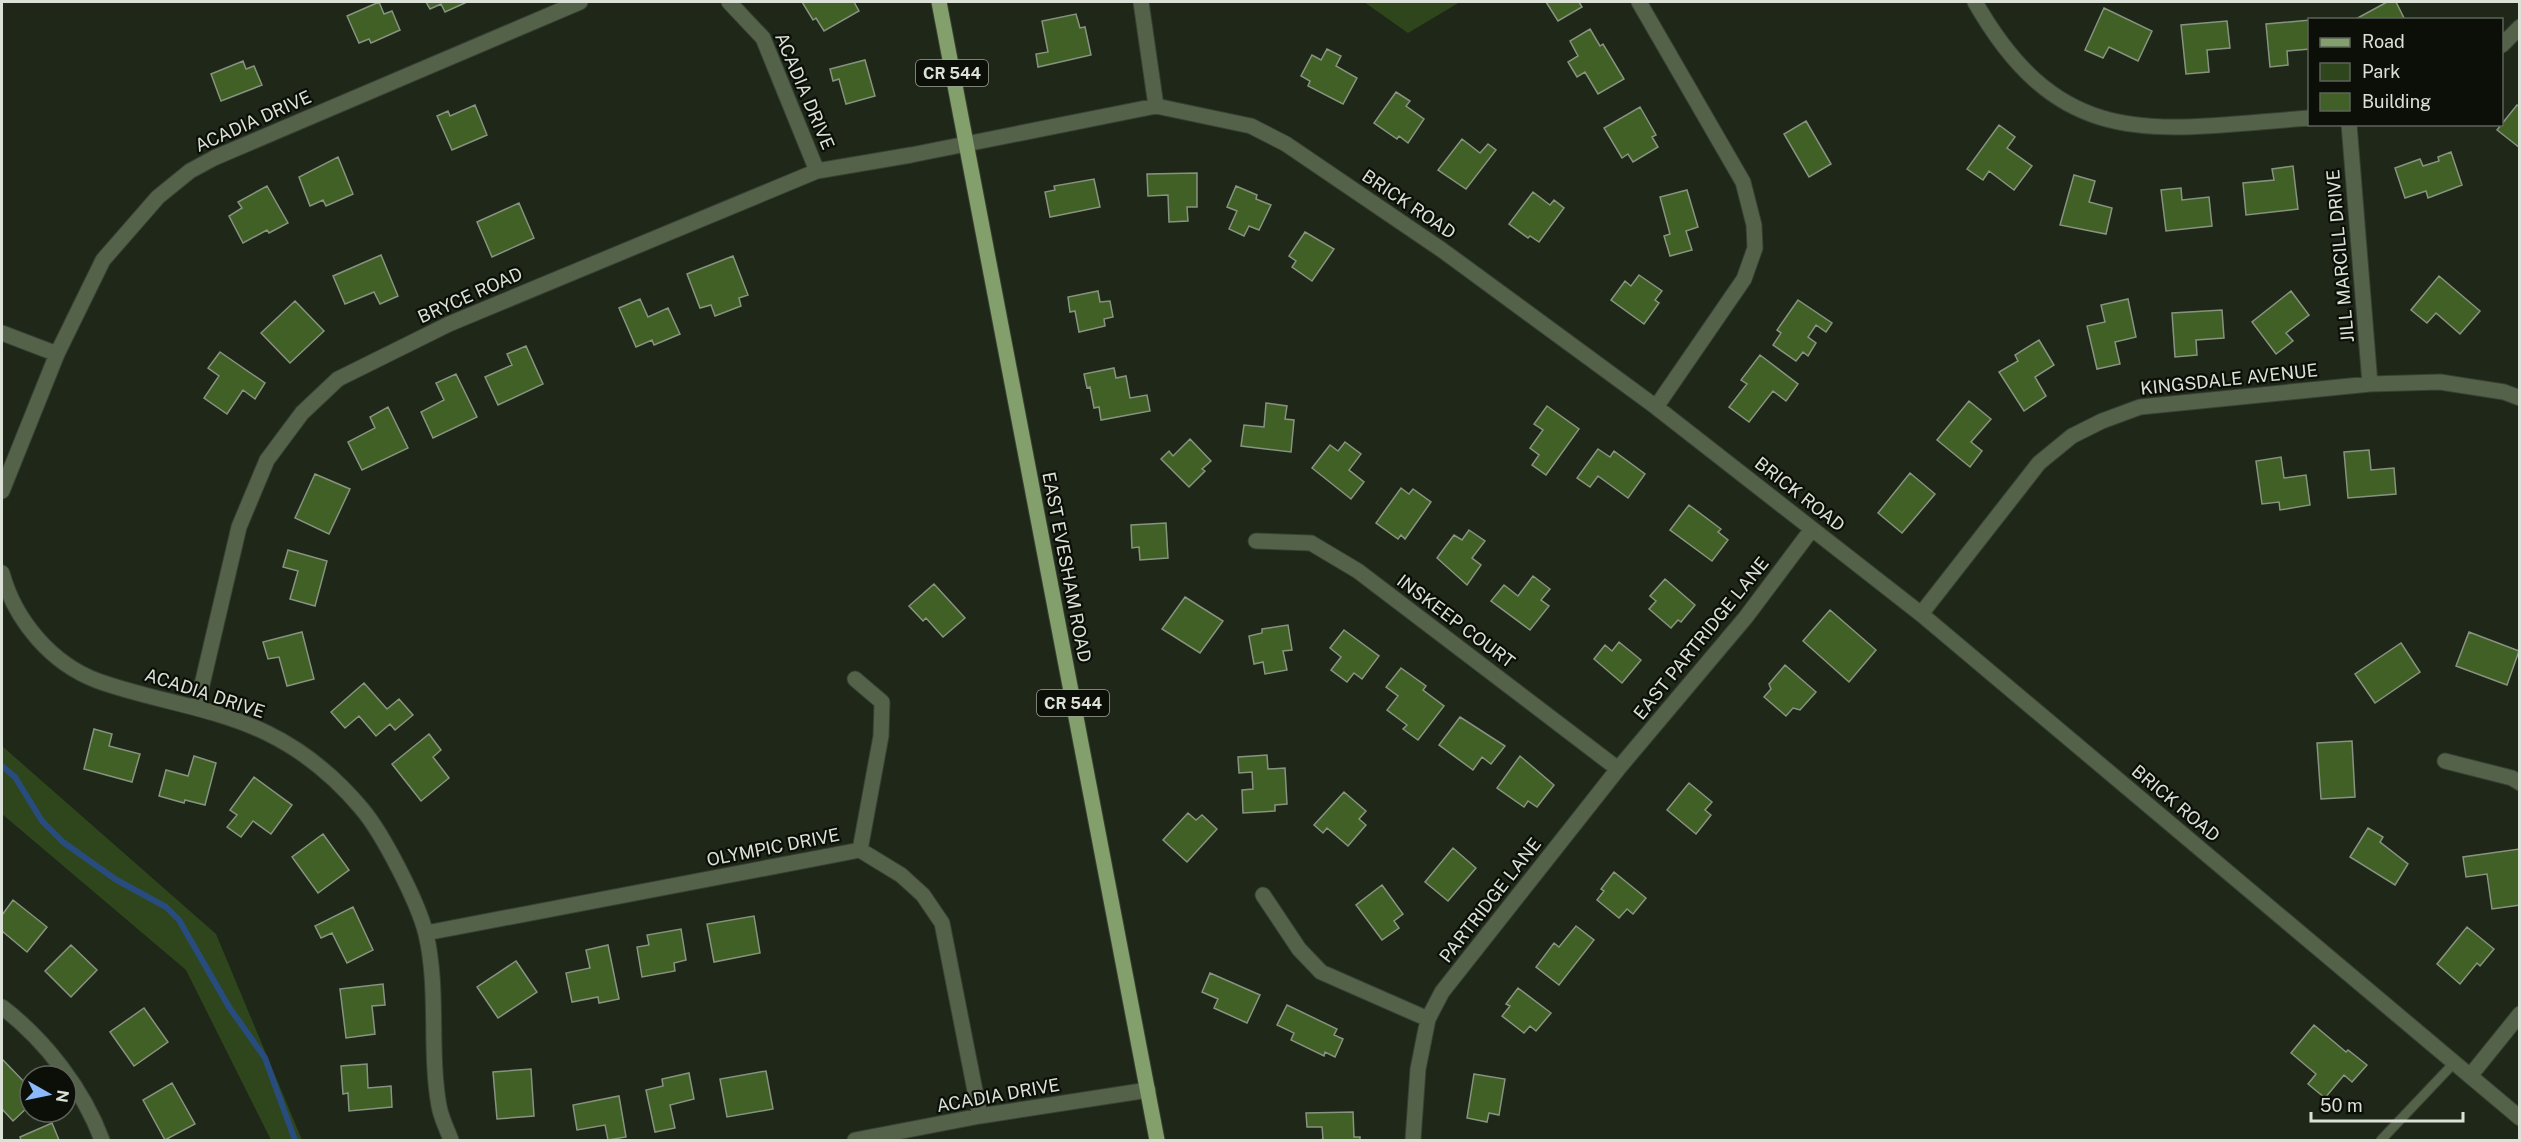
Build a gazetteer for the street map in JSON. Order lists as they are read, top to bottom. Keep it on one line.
{"streets":{"main road":["CR 544","EAST EVESHAM ROAD"],"street":["ACADIA DRIVE","BRICK ROAD","JILL MARCILL DRIVE","BRYCE ROAD","KINGSDALE AVENUE","INSKEEP COURT","EAST PARTRIDGE LANE","OLYMPIC DRIVE","PARTRIDGE LANE"]},"crossings":[["ACADIA DRIVE","BRYCE ROAD"],["ACADIA DRIVE","EAST EVESHAM ROAD"],["ACADIA DRIVE","OLYMPIC DRIVE"],["BRICK ROAD","BRYCE ROAD"],["BRICK ROAD","KINGSDALE AVENUE"],["BRICK ROAD","EAST EVESHAM ROAD"],["BRICK ROAD","EAST PARTRIDGE LANE"],["JILL MARCILL DRIVE","KINGSDALE AVENUE"],["BRYCE ROAD","EAST EVESHAM ROAD"],["INSKEEP COURT","EAST PARTRIDGE LANE"],["INSKEEP COURT","PARTRIDGE LANE"],["EAST PARTRIDGE LANE","PARTRIDGE LANE"]],"legend":["Road","Park","Building"],"scale_bar":"50 m","north":"right"}
